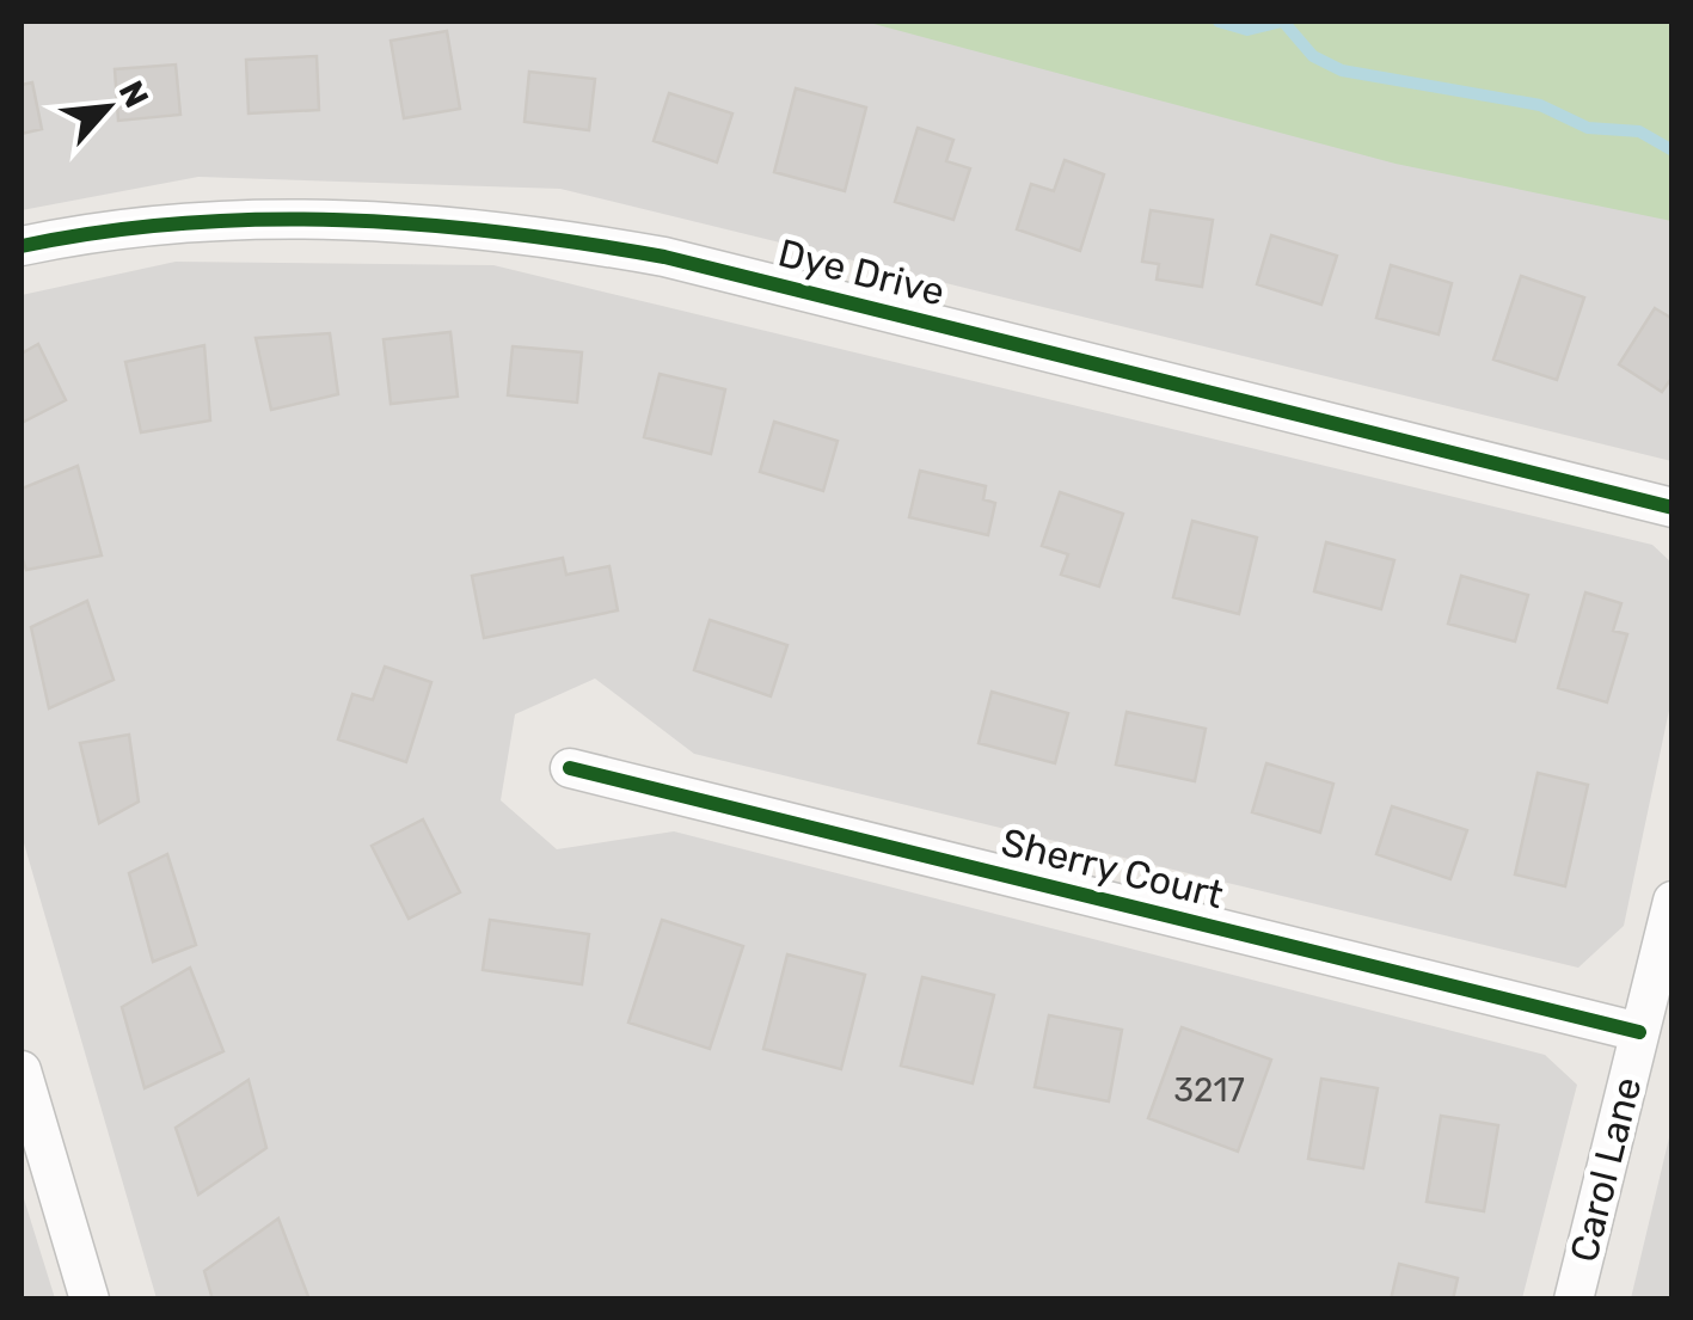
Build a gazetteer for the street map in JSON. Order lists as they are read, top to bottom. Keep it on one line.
{"streets":{"street":["Dye Drive","Sherry Court","Carol Lane"]},"crossings":[["Sherry Court","Carol Lane"]],"house_numbers":["3217"],"north":"top right"}
